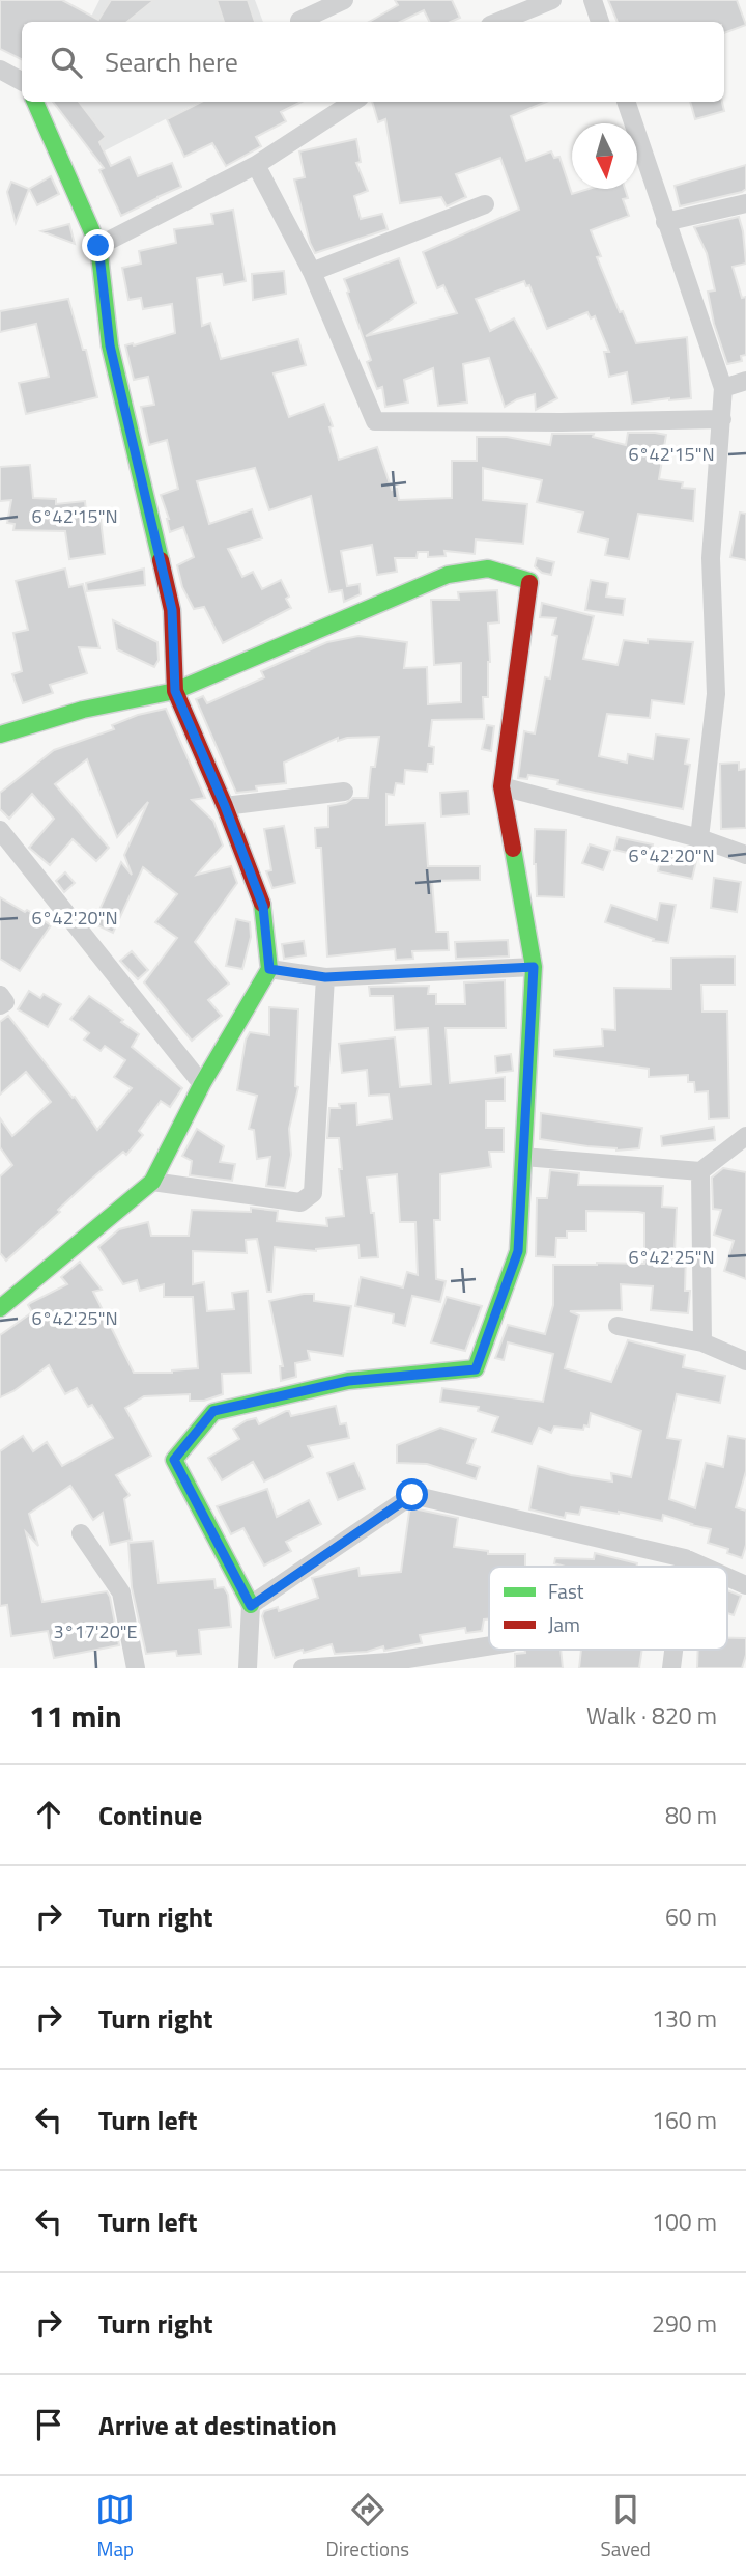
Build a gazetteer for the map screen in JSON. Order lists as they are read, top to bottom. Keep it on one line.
{"legend":["Fast","Jam"],"north":"bottom","page":{"search":"Search here","heading":["11 min","Walk · 820 m"],"list":[["Continue","80 m"],["Turn right","60 m"],["Turn right","130 m"],["Turn left","160 m"],["Turn left","100 m"],["Turn right","290 m"],"Arrive at destination"],"nav":["Map","Directions","Saved"]},"coordinates":["6°42'15\"N","6°42'20\"N","6°42'25\"N","3°17'20\"E"]}
